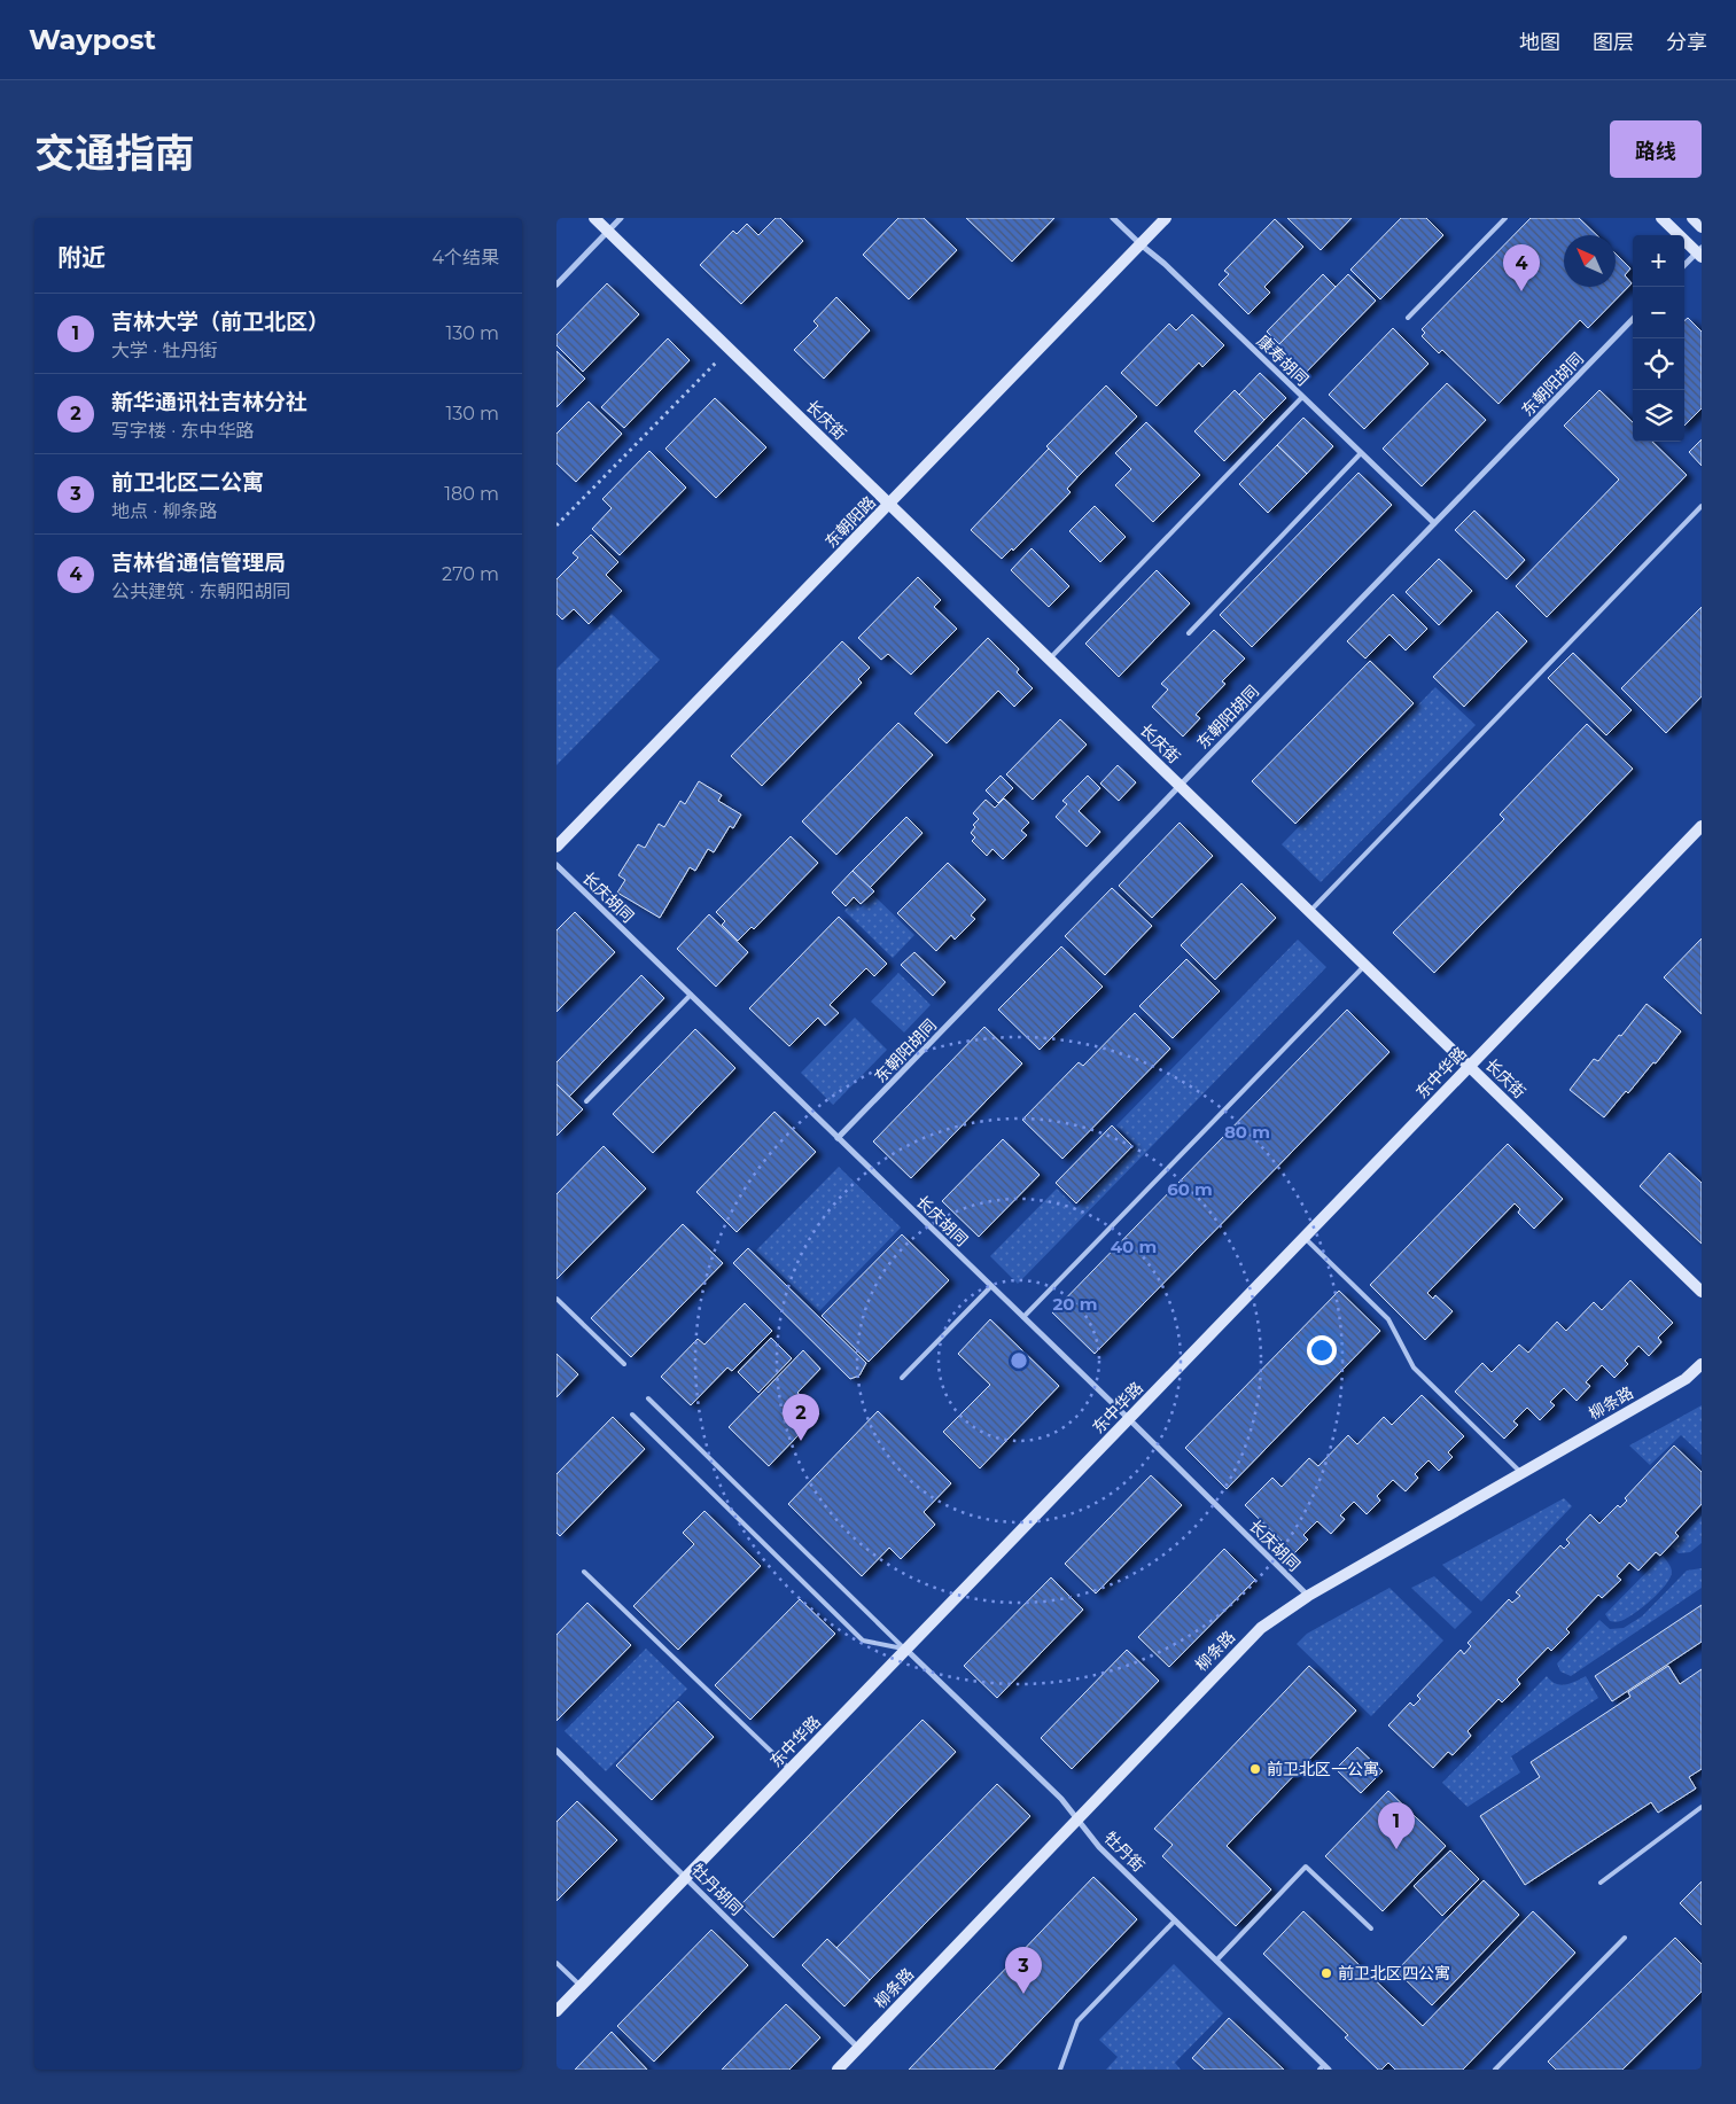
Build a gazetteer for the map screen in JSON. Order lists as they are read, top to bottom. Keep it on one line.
{"streets":{"street":["康寿胡同","东朝阳胡同","长庆街","东朝阳路","长庆胡同","东中华路","柳条路","牡丹街","牡丹胡同"]},"crossings":[["康寿胡同","东朝阳胡同"],["康寿胡同","东朝阳路"],["东朝阳胡同","长庆街"],["东朝阳胡同","长庆胡同"],["长庆街","东朝阳路"],["长庆街","东中华路"],["长庆胡同","东中华路"],["长庆胡同","柳条路"],["东中华路","牡丹街"],["东中华路","牡丹胡同"],["柳条路","牡丹街"],["柳条路","牡丹胡同"]],"places":["前卫北区一公寓","前卫北区四公寓"],"north":"top left","page":{"header":"Waypost","nav":["地图","图层","分享"],"title":"交通指南","buttons":"路线","heading":["附近","4个结果"],"map_buttons":["+","−"],"pins":["4","2","1","3"],"list":[{"mark":"1","name":"吉林大学（前卫北区）","note":"大学 · 牡丹街","value":"130 m"},{"mark":"2","name":"新华通讯社吉林分社","note":"写字楼 · 东中华路","value":"130 m"},{"mark":"3","name":"前卫北区二公寓","note":"地点 · 柳条路","value":"180 m"},{"mark":"4","name":"吉林省通信管理局","note":"公共建筑 · 东朝阳胡同","value":"270 m"}]},"rings":["80 m","60 m","40 m","20 m"]}
